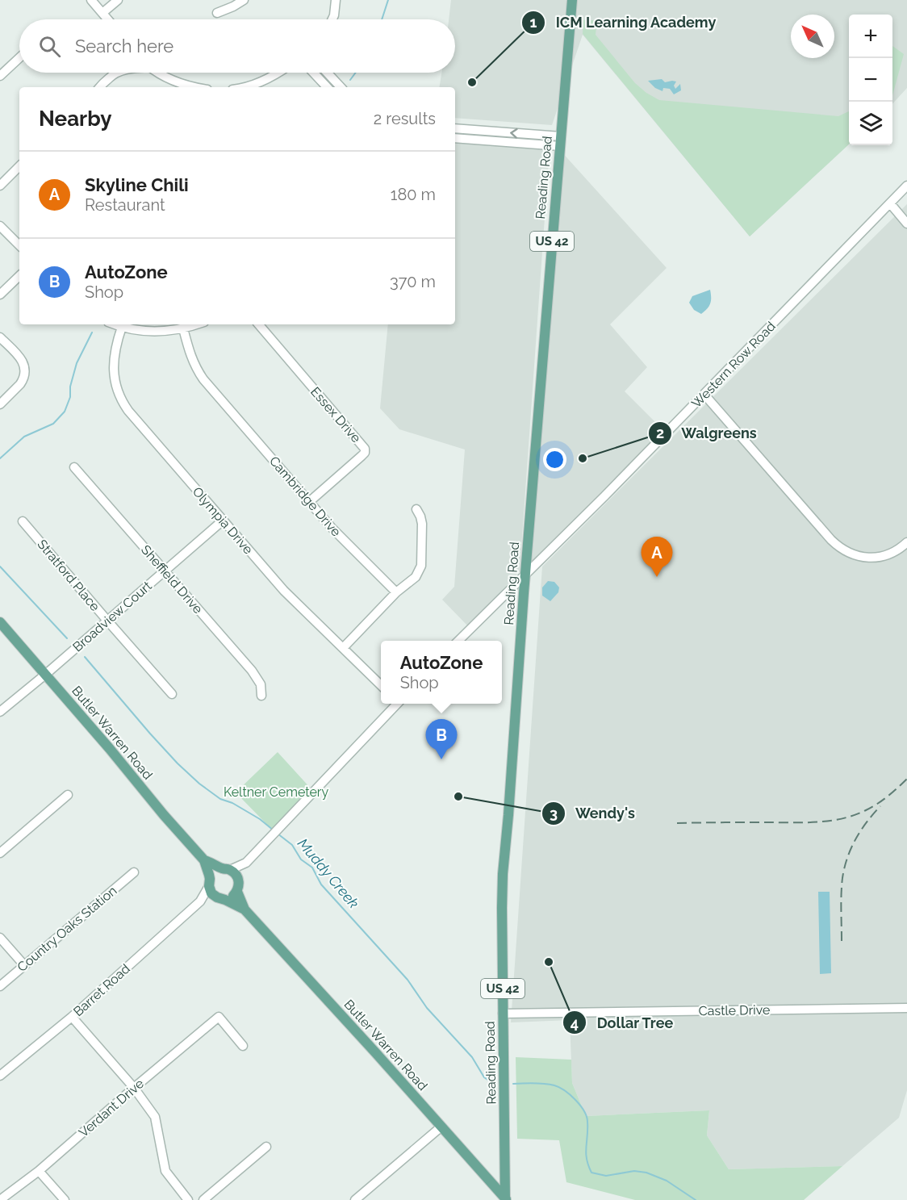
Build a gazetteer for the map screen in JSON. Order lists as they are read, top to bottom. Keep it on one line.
{"streets":{"main road":["Reading Road","US 42","Butler Warren Road"],"street":["Western Row Road","Essex Drive","Cambridge Drive","Olympia Drive","Stratford Place","Sheffield Drive","Broadview Court","Country Oaks Station","Barret Road","Castle Drive","Verdant Drive"]},"crossings":[["Reading Road","Western Row Road"],["Reading Road","Butler Warren Road"],["Reading Road","Castle Drive"],["Essex Drive","Cambridge Drive"],["Olympia Drive","Broadview Court"],["Stratford Place","Broadview Court"],["Sheffield Drive","Broadview Court"],["Broadview Court","Butler Warren Road"],["Butler Warren Road","Barret Road"]],"water":["Muddy Creek"],"parks":["Keltner Cemetery"],"places":["ICM Learning Academy","Walgreens","Wendy's","Dollar Tree"],"north":"top left","page":{"map_buttons":["+","−"],"search":"Search here","heading":["Nearby","2 results"],"list":[{"mark":"A","name":"Skyline Chili","note":"Restaurant","value":"180 m"},{"mark":"B","name":"AutoZone","note":"Shop","value":"370 m"}],"pins":["A","B"],"popup":["AutoZone","Shop"]}}
